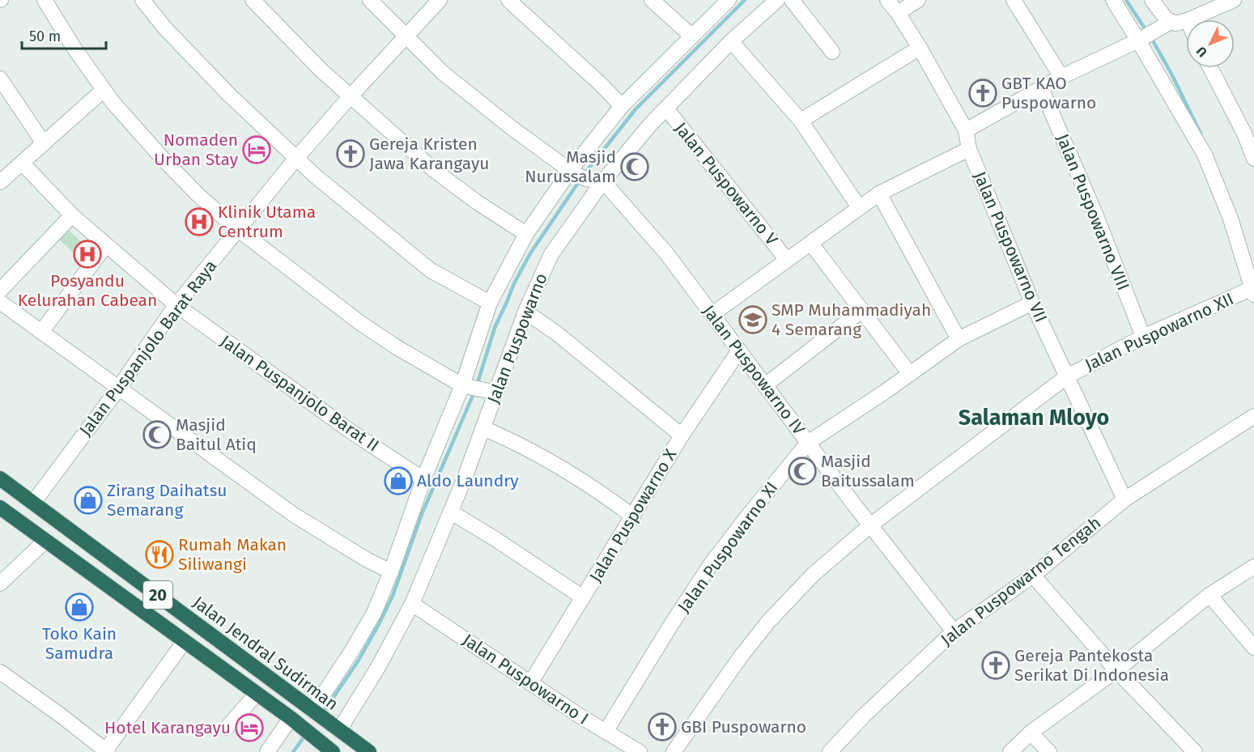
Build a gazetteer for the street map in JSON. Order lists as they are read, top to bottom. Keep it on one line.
{"streets":{"highway":["20","Jalan Jendral Sudirman"],"street":["Jalan Puspowarno V","Jalan Puspowarno VIII","Jalan Puspowarno VII","Jalan Puspowarno XII","Jalan Puspowarno","Jalan Puspanjolo Barat Raya","Jalan Puspowarno IV","Jalan Puspanjolo Barat II","Jalan Puspowarno X","Jalan Puspowarno XI","Jalan Puspowarno Tengah","Jalan Puspowarno I"]},"crossings":[["Jalan Puspowarno V","Jalan Puspowarno"],["Jalan Puspowarno VIII","Jalan Puspowarno XII"],["Jalan Puspowarno VII","Jalan Puspowarno XII"],["Jalan Puspowarno VII","Jalan Puspowarno XI"],["Jalan Puspowarno VII","Jalan Puspowarno Tengah"],["Jalan Puspowarno XII","Jalan Puspowarno IV"],["Jalan Puspowarno","Jalan Puspowarno IV"],["Jalan Puspowarno","Jalan Puspanjolo Barat II"],["Jalan Puspowarno","Jalan Jendral Sudirman"],["Jalan Puspowarno","Jalan Puspowarno I"],["Jalan Puspanjolo Barat Raya","Jalan Puspanjolo Barat II"],["Jalan Puspanjolo Barat Raya","Jalan Jendral Sudirman"],["Jalan Puspowarno IV","Jalan Puspowarno X"],["Jalan Puspowarno IV","Jalan Puspowarno XI"],["Jalan Puspowarno IV","Jalan Puspowarno Tengah"],["Jalan Puspowarno X","Jalan Puspowarno I"],["Jalan Puspowarno XI","Jalan Puspowarno I"]],"districts":["Salaman Mloyo"],"places":{"church":["GBT KAO Puspowarno","Gereja Kristen Jawa Karangayu","Gereja Pantekosta Serikat Di Indonesia","GBI Puspowarno"],"hotel":["Nomaden Urban Stay","Hotel Karangayu"],"mosque":["Masjid Nurussalam","Masjid Baitul Atiq","Masjid Baitussalam"],"hospital":["Klinik Utama Centrum","Posyandu Kelurahan Cabean"],"school or university":["SMP Muhammadiyah 4 Semarang"],"shop":["Aldo Laundry","Zirang Daihatsu Semarang","Toko Kain Samudra"],"restaurant":["Rumah Makan Siliwangi"]},"scale_bar":"50 m","north":"bottom left"}
